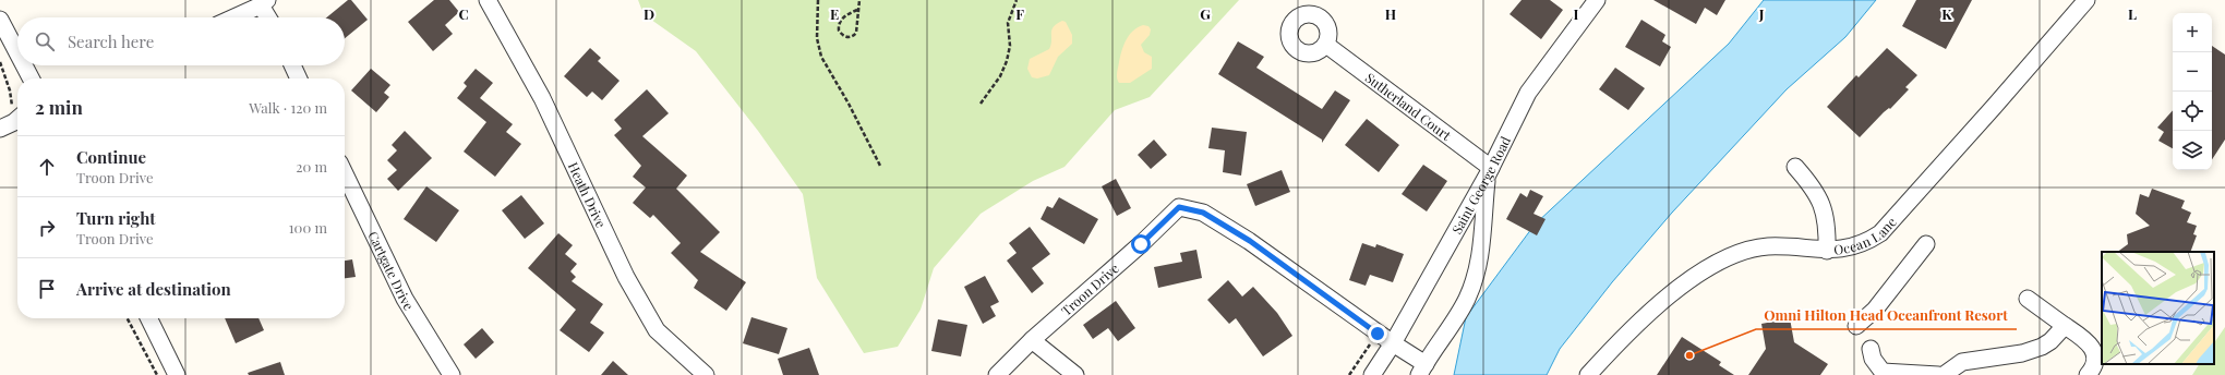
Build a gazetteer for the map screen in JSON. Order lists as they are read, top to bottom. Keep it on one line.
{"streets":{"street":["Sutherland Court","Saint George Road","Heath Drive","Ocean Lane","Cartgate Drive","Troon Drive"]},"crossings":[["Sutherland Court","Saint George Road"],["Saint George Road","Troon Drive"]],"places":["Omni Hilton Head Oceanfront Resort"],"page":{"map_buttons":["+","−"],"search":"Search here","heading":["2 min","Walk · 120 m"],"list":[["Continue","Troon Drive","20 m"],["Turn right","Troon Drive","100 m"],"Arrive at destination"]},"grid":{"columns":["C","D","E","F","G","H","I","J","K","L"]}}
